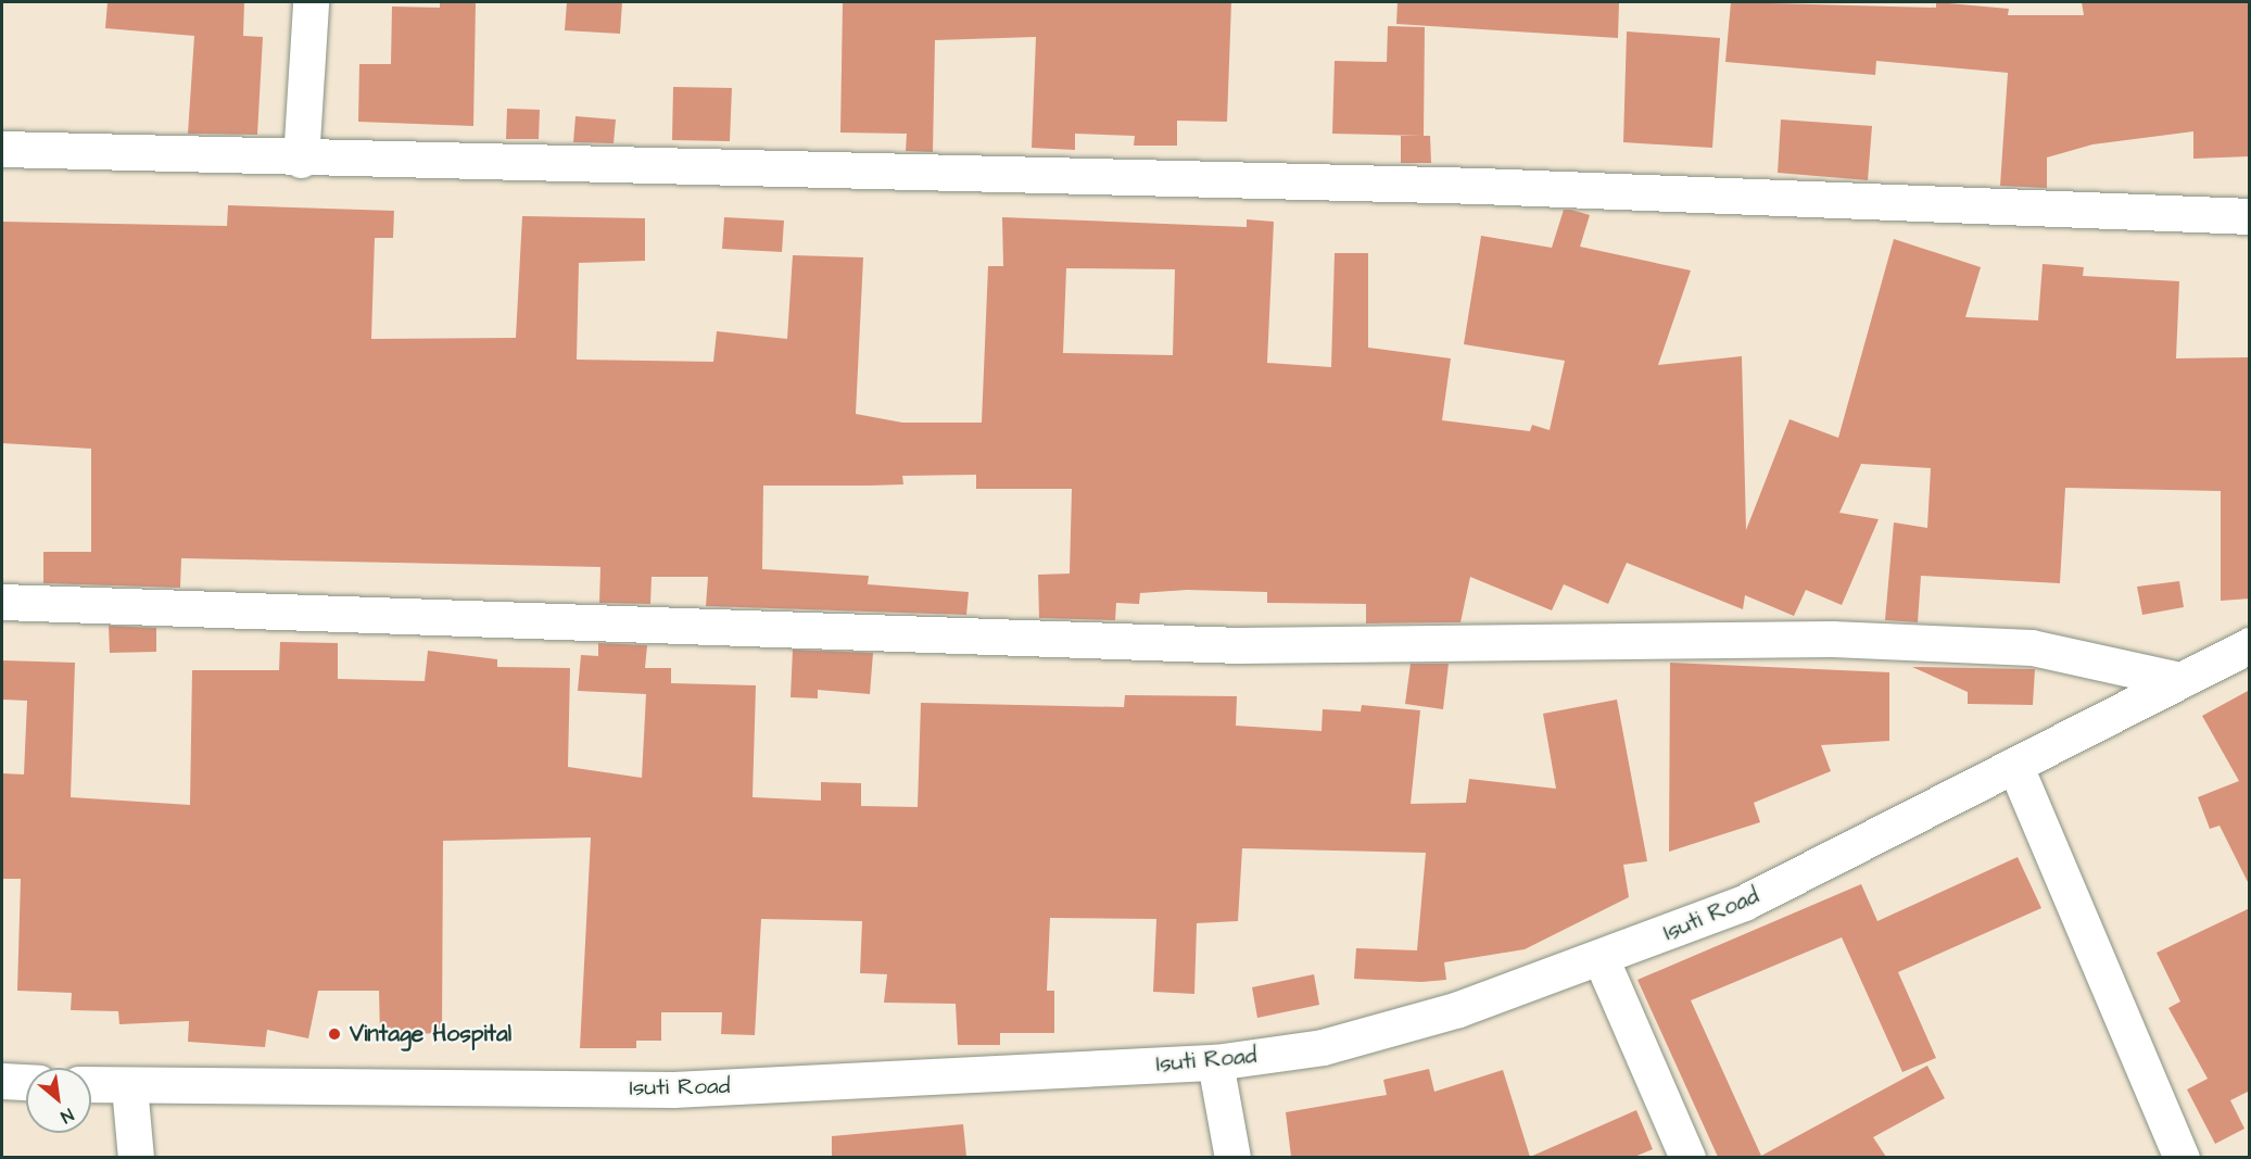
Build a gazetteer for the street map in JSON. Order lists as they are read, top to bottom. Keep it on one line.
{"streets":{"street":["Isuti Road"]},"places":["Vintage Hospital"],"north":"bottom right"}
